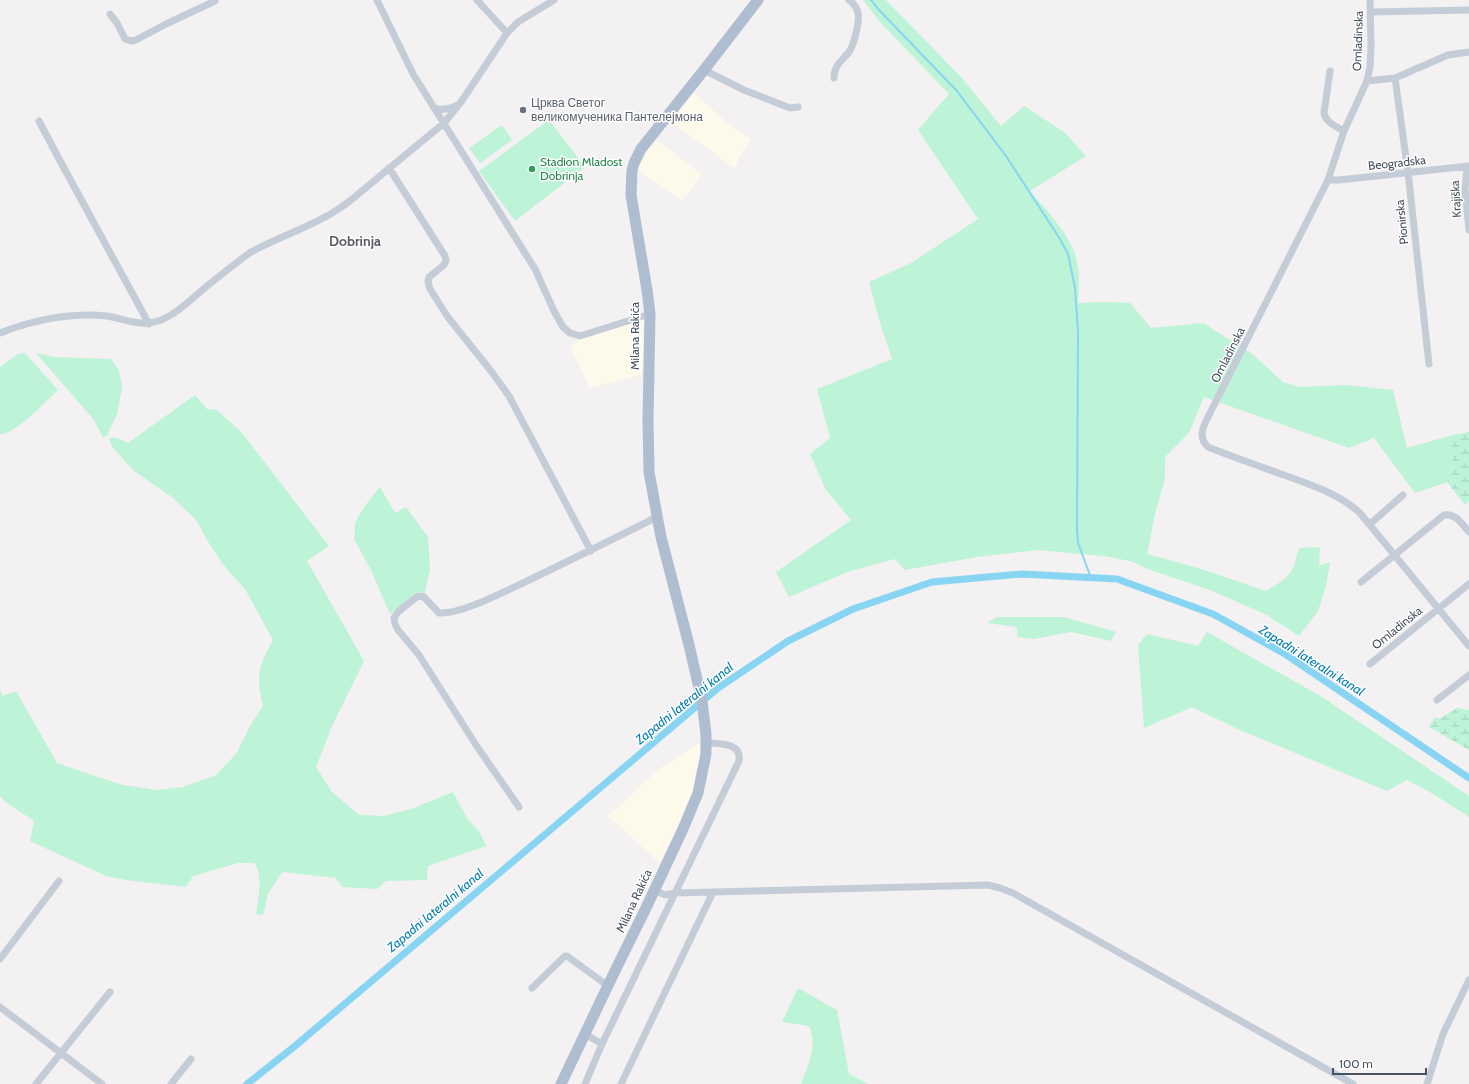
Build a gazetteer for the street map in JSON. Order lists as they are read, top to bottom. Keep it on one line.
{"streets":{"main road":["Milana Rakića"],"street":["Omladinska","Beogradska","Krajiška","Pionirska"]},"crossings":[["Omladinska","Beogradska"],["Beogradska","Krajiška"],["Beogradska","Pionirska"]],"districts":["Dobrinja"],"water":["Zapadni lateralni kanal"],"places":["Црква Светог великомученика Пантелејмона","Stadion Mladost Dobrinja"],"scale_bar":"100 m"}
